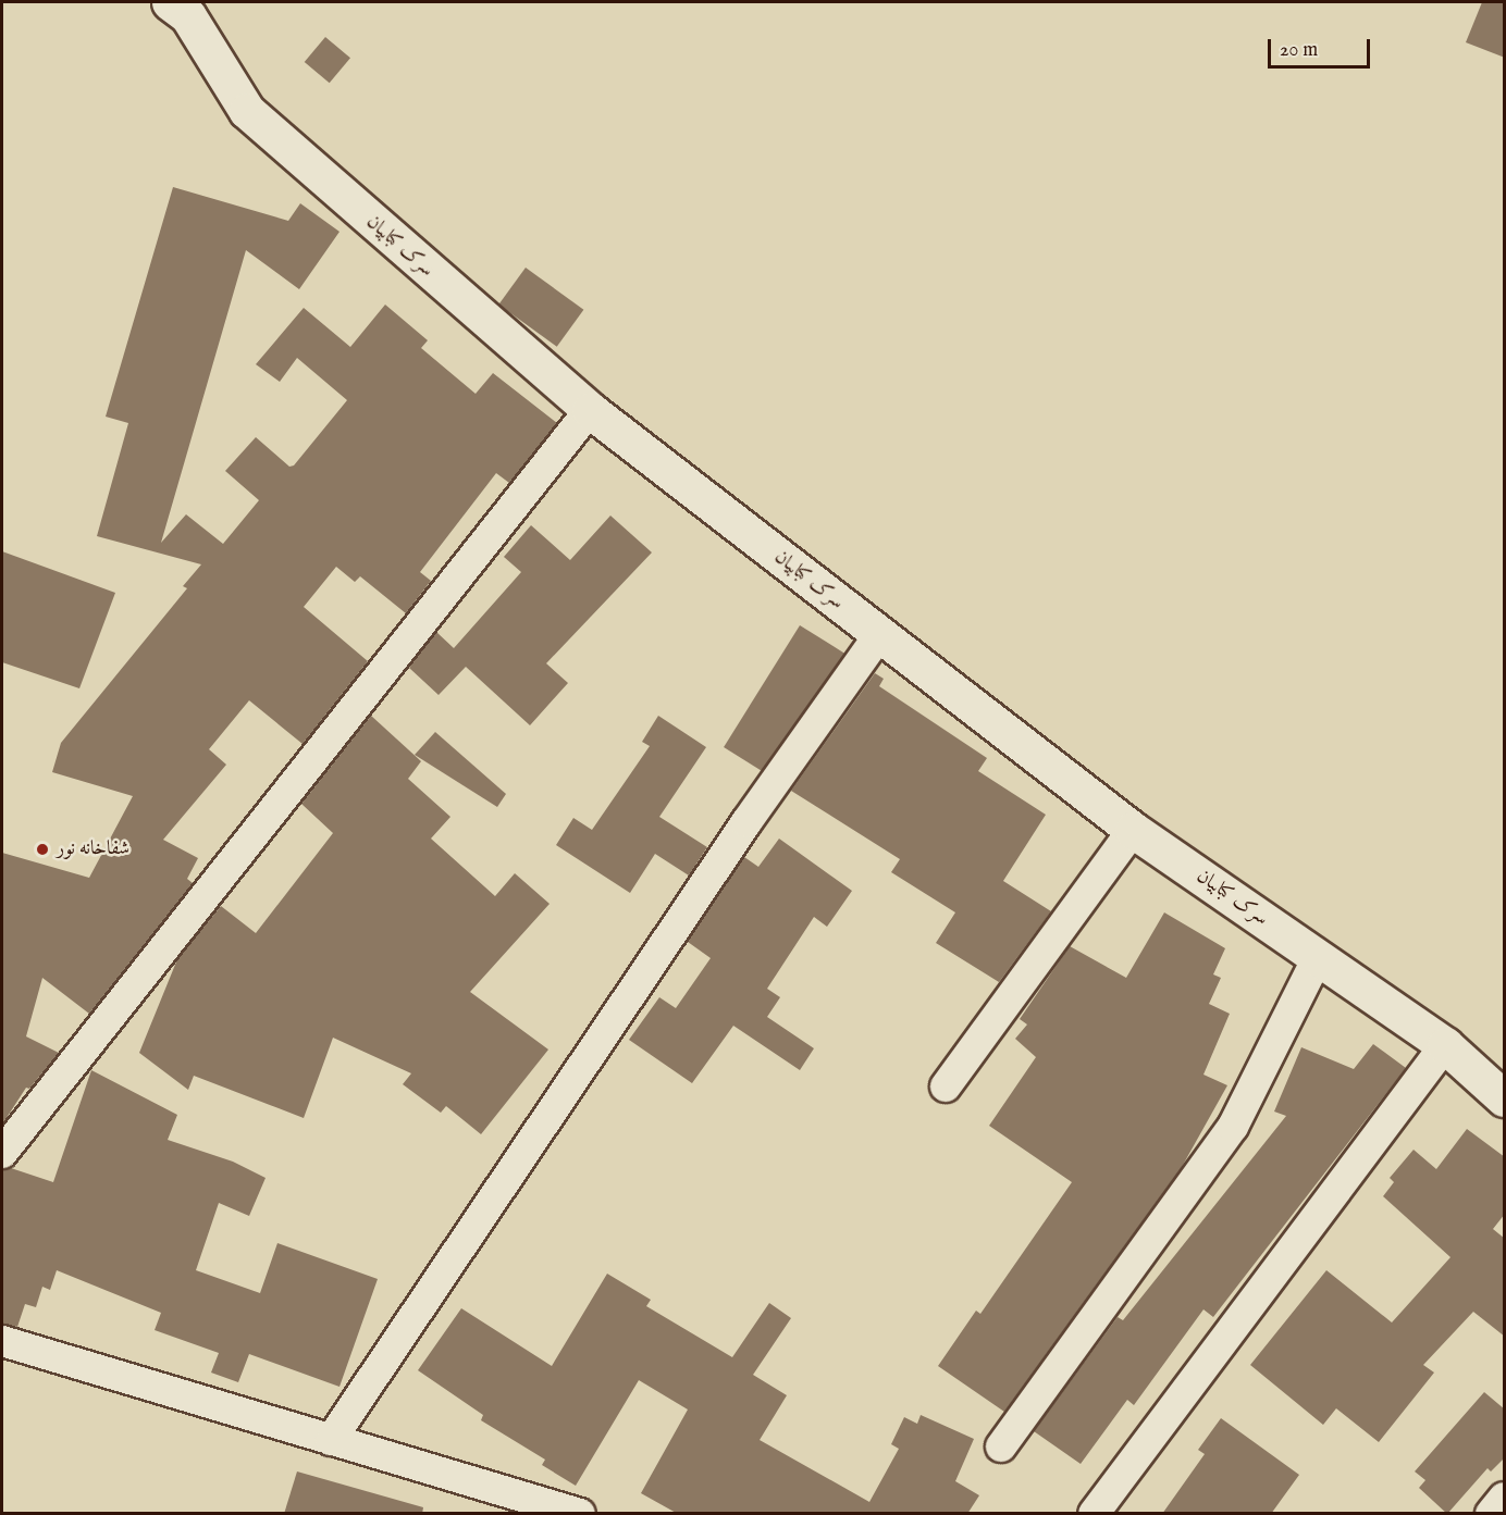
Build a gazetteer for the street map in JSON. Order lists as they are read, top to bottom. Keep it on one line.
{"streets":{"street":["سرک کبابیان"]},"places":["شفاخانه نور"],"scale_bar":"20 m"}
